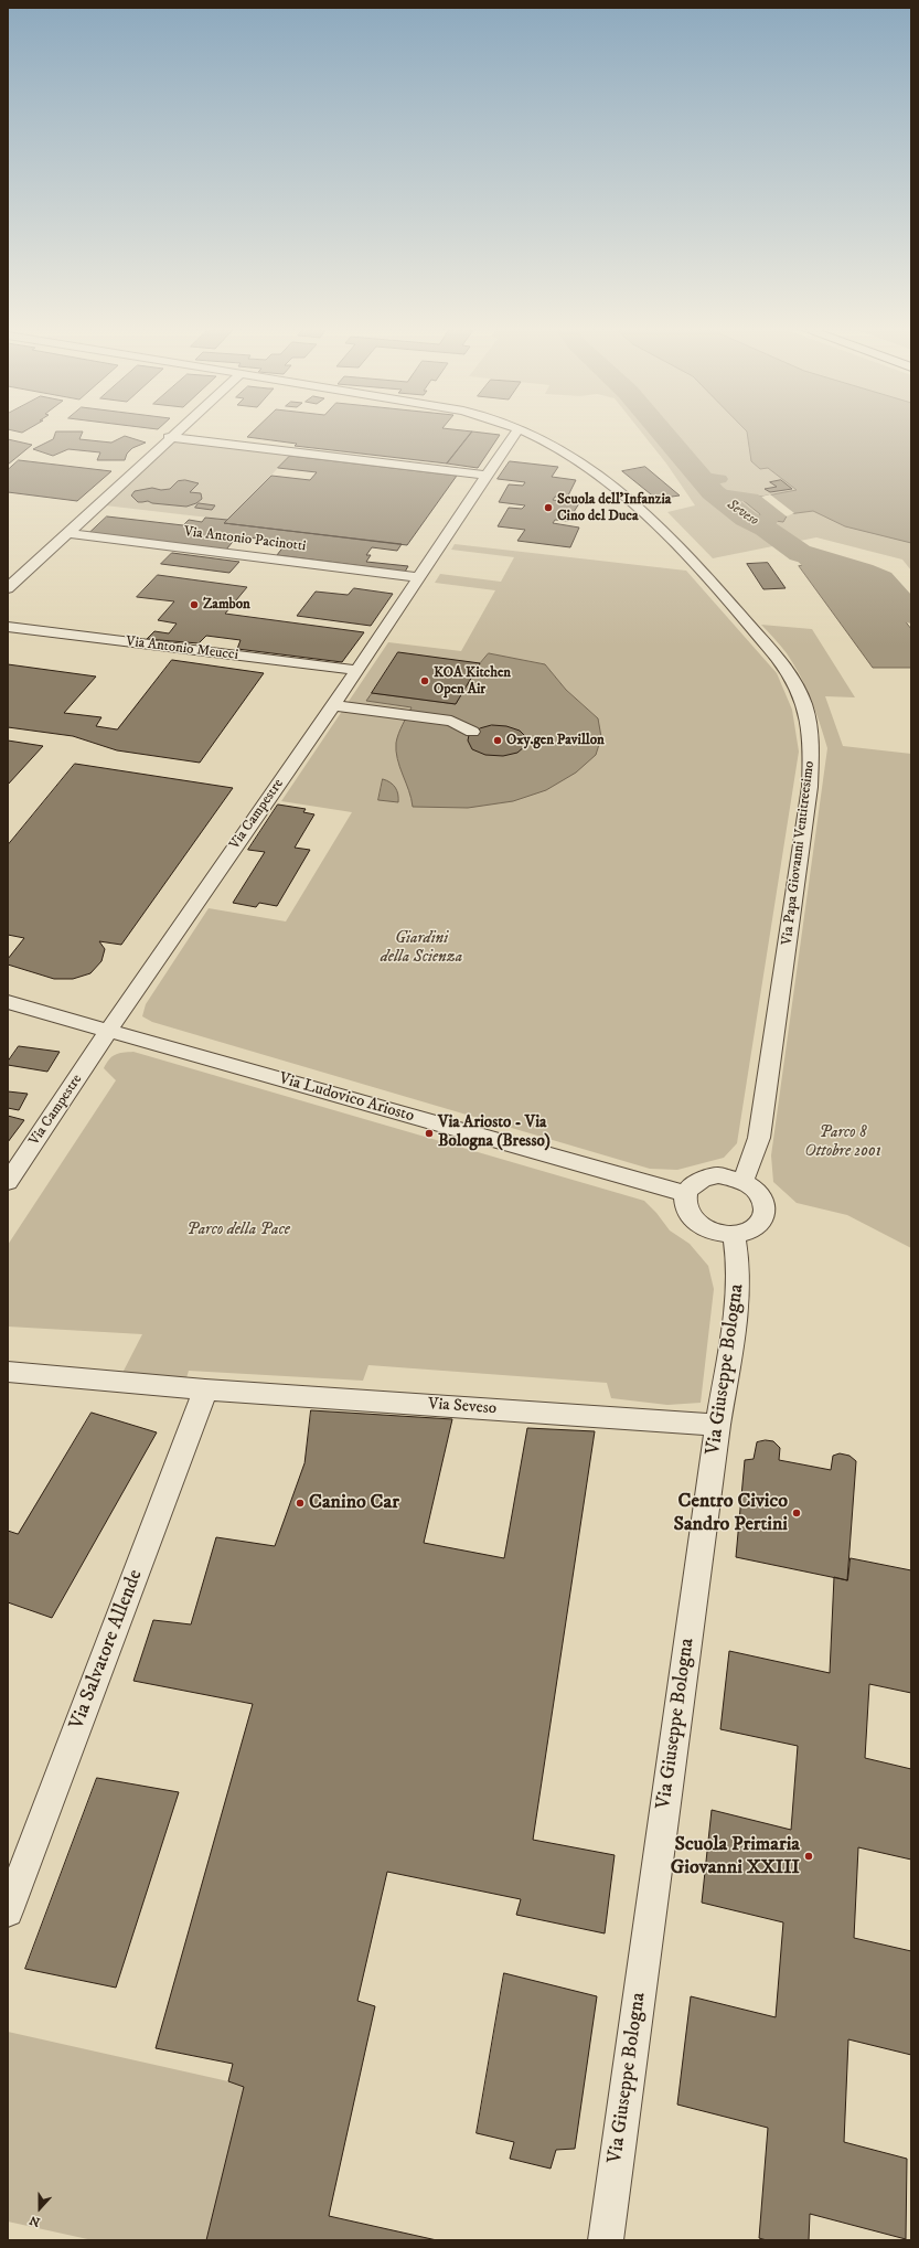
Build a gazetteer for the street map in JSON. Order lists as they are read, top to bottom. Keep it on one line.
{"streets":{"street":["Via Antonio Pacinotti","Via Antonio Meucci","Via Campestre","Via Papa Giovanni Ventitreesimo","Via Ludovico Ariosto","Via Giuseppe Bologna","Via Seveso","Via Salvatore Allende"]},"crossings":[["Via Antonio Pacinotti","Via Campestre"],["Via Antonio Meucci","Via Campestre"],["Via Campestre","Via Ludovico Ariosto"],["Via Papa Giovanni Ventitreesimo","Via Ludovico Ariosto"],["Via Papa Giovanni Ventitreesimo","Via Giuseppe Bologna"],["Via Ludovico Ariosto","Via Giuseppe Bologna"],["Via Giuseppe Bologna","Via Seveso"],["Via Seveso","Via Salvatore Allende"]],"water":["Seveso"],"parks":["Giardini della Scienza","Parco 8 Ottobre 2001","Parco della Pace"],"places":["Scuola dell'Infanzia Cino del Duca","Zambon","KOA Kitchen Open Air","Oxy.gen Pavillon","Via Ariosto - Via Bologna (Bresso)","Canino Car","Centro Civico Sandro Pertini","Scuola Primaria Giovanni XXIII"],"north":"bottom"}
